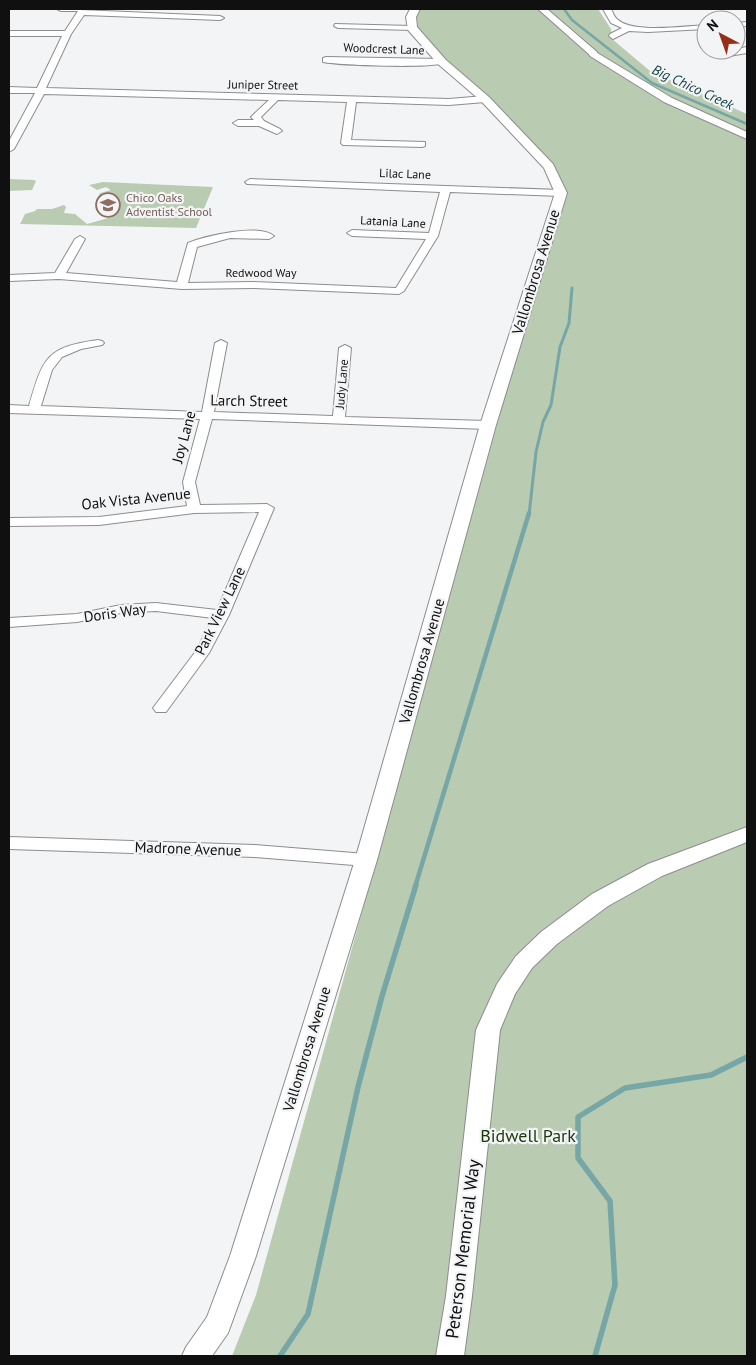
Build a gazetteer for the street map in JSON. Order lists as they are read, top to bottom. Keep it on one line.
{"streets":{"street":["Woodcrest Lane","Juniper Street","Lilac Lane","Latania Lane","Vallombrosa Avenue","Redwood Way","Judy Lane","Larch Street","Joy Lane","Oak Vista Avenue","Park View Lane","Doris Way","Madrone Avenue","Peterson Memorial Way"]},"crossings":[["Woodcrest Lane","Vallombrosa Avenue"],["Juniper Street","Vallombrosa Avenue"],["Lilac Lane","Vallombrosa Avenue"],["Lilac Lane","Redwood Way"],["Latania Lane","Redwood Way"],["Vallombrosa Avenue","Larch Street"],["Vallombrosa Avenue","Madrone Avenue"],["Judy Lane","Larch Street"],["Larch Street","Joy Lane"],["Joy Lane","Oak Vista Avenue"],["Oak Vista Avenue","Park View Lane"],["Park View Lane","Doris Way"]],"water":["Big Chico Creek"],"parks":["Bidwell Park"],"places":{"school or university":["Chico Oaks Adventist School"]},"north":"top left"}
